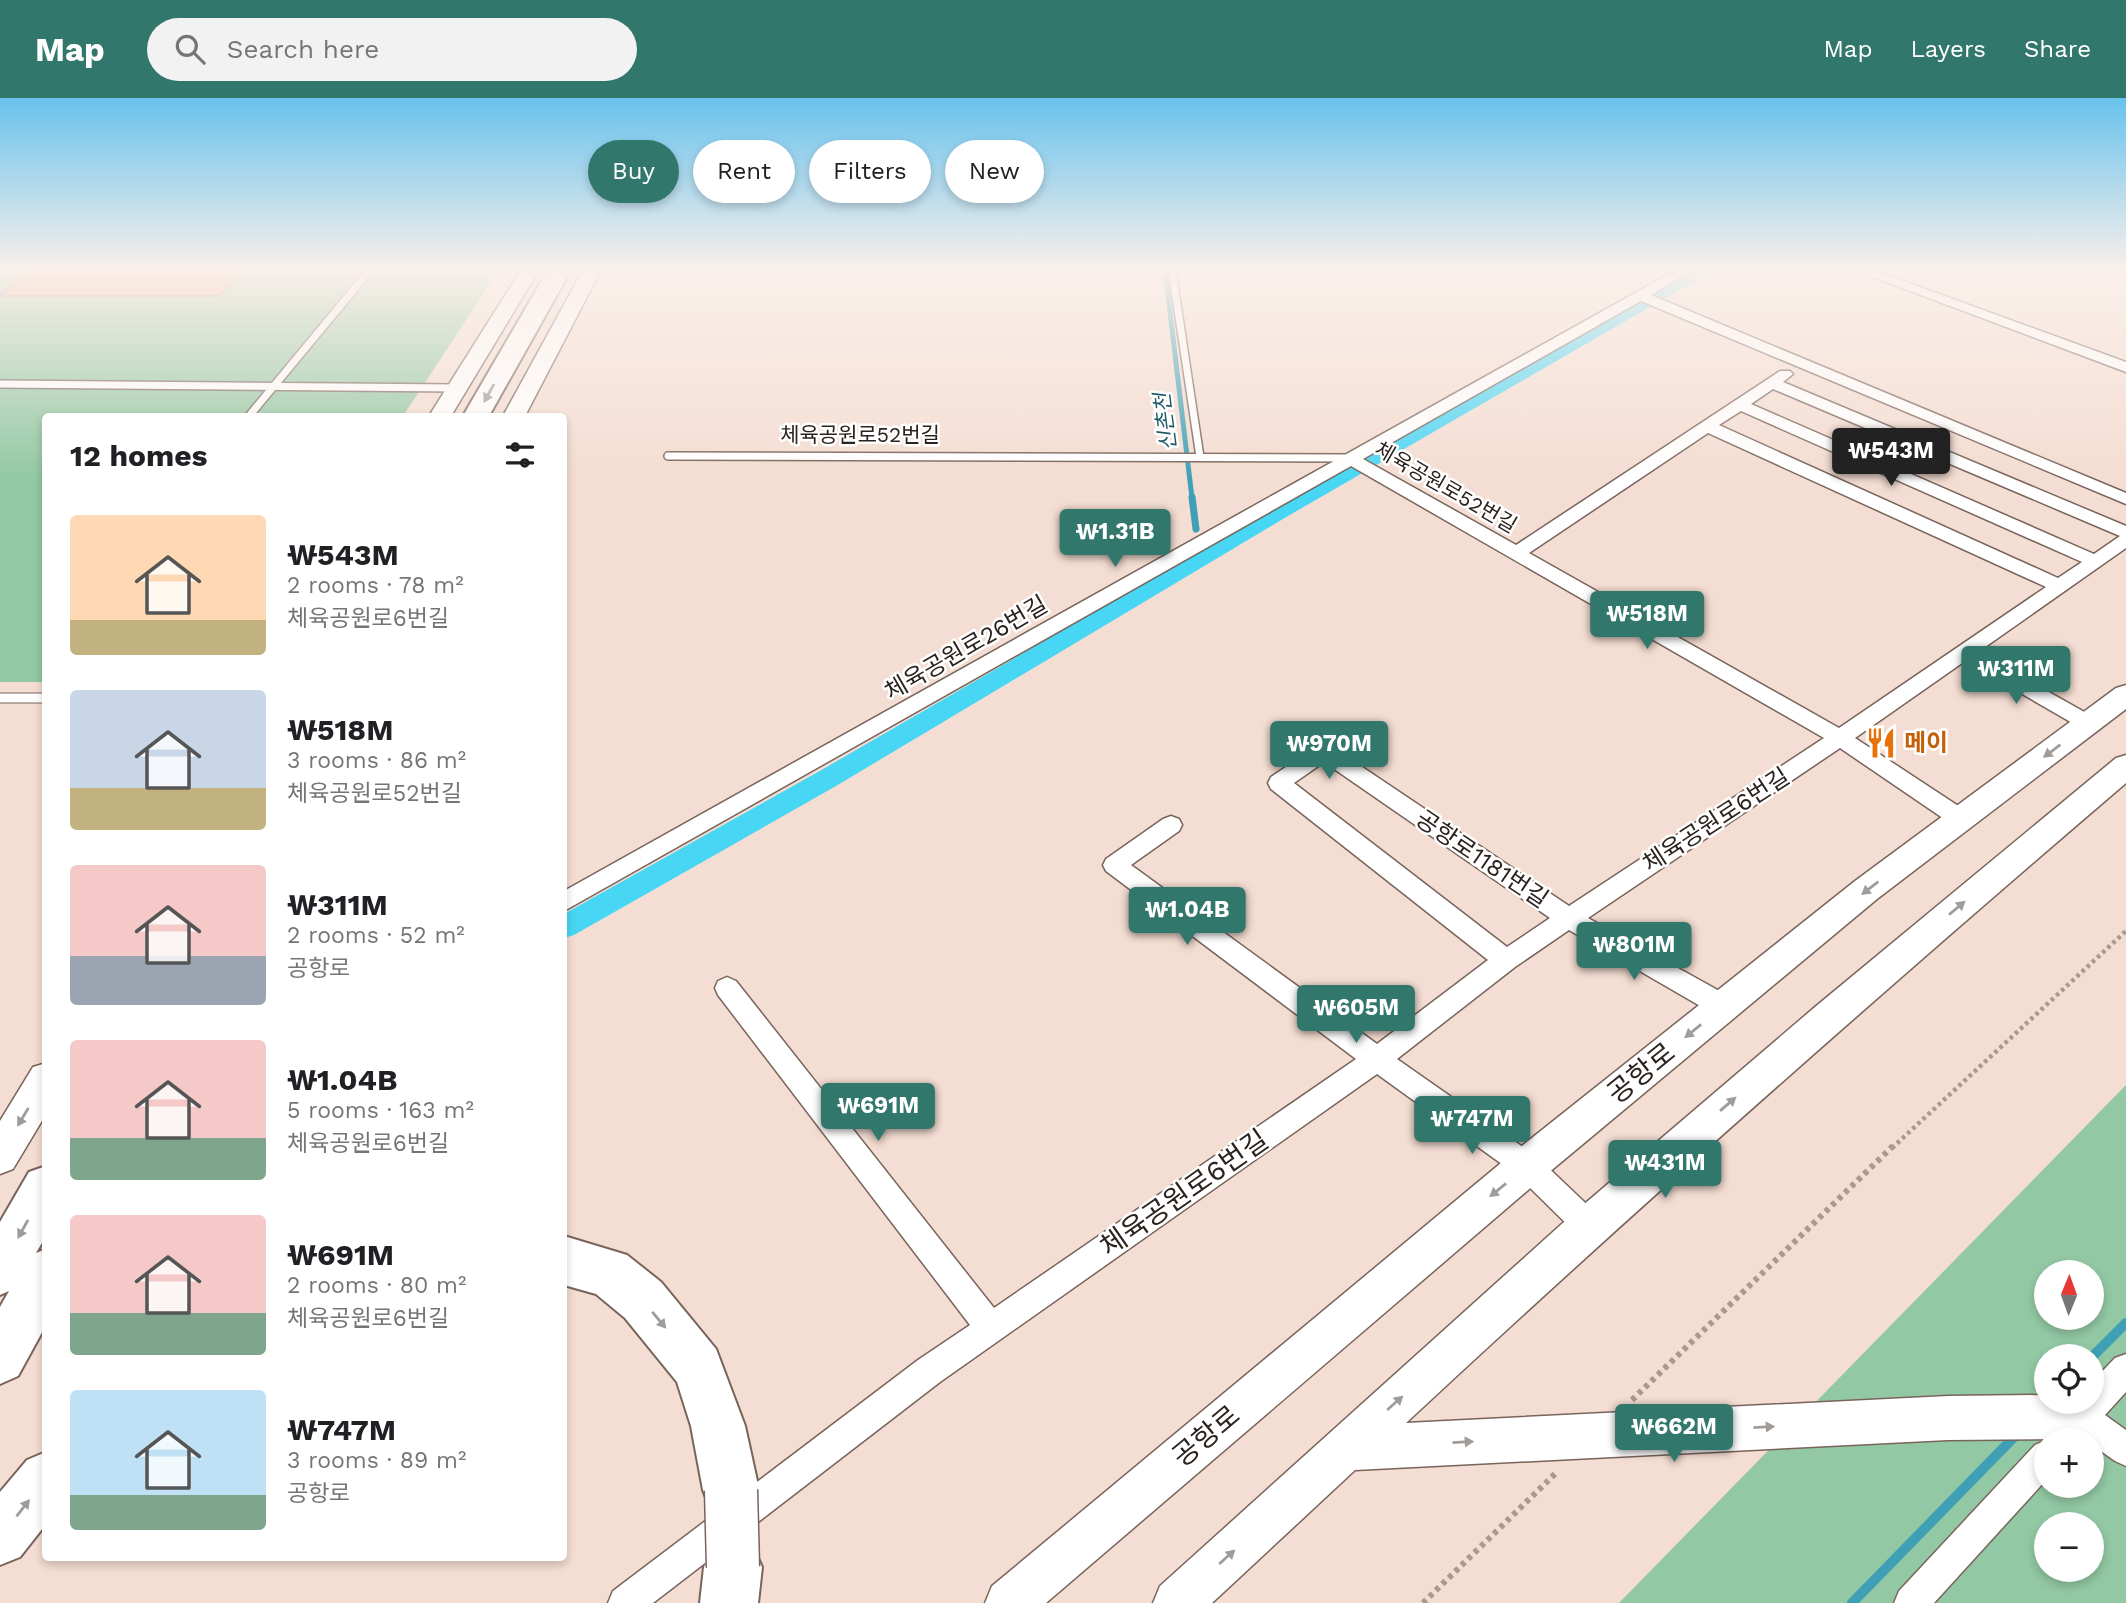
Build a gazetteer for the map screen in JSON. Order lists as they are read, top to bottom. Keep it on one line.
{"streets":{"main road":["공항로"],"street":["체육공원로52번길","체육공원로26번길","체육공원로6번길","공항로1181번길"]},"crossings":[["체육공원로52번길","체육공원로26번길"],["체육공원로52번길","체육공원로6번길"],["체육공원로52번길","공항로"],["체육공원로6번길","공항로1181번길"],["공항로1181번길","공항로"]],"water":["신촌천"],"places":{"restaurant":["메이"]},"north":"top","page":{"header":"Map","search":"Search here","nav":["Map","Layers","Share"],"chip":["Buy","Rent","Filters","New"],"heading":"12 homes","price":["₩543M","₩1.31B","₩518M","₩311M","₩970M","₩1.04B","₩801M","₩605M","₩691M","₩747M","₩431M","₩662M"],"list":[{"name":"₩543M","note":"2 rooms · 78 m² · 체육공원로6번길"},{"name":"₩518M","note":"3 rooms · 86 m² · 체육공원로52번길"},{"name":"₩311M","note":"2 rooms · 52 m² · 공항로"},{"name":"₩1.04B","note":"5 rooms · 163 m² · 체육공원로6번길"},{"name":"₩691M","note":"2 rooms · 80 m² · 체육공원로6번길"},{"name":"₩747M","note":"3 rooms · 89 m² · 공항로"}],"map_buttons":["+","−"]}}
